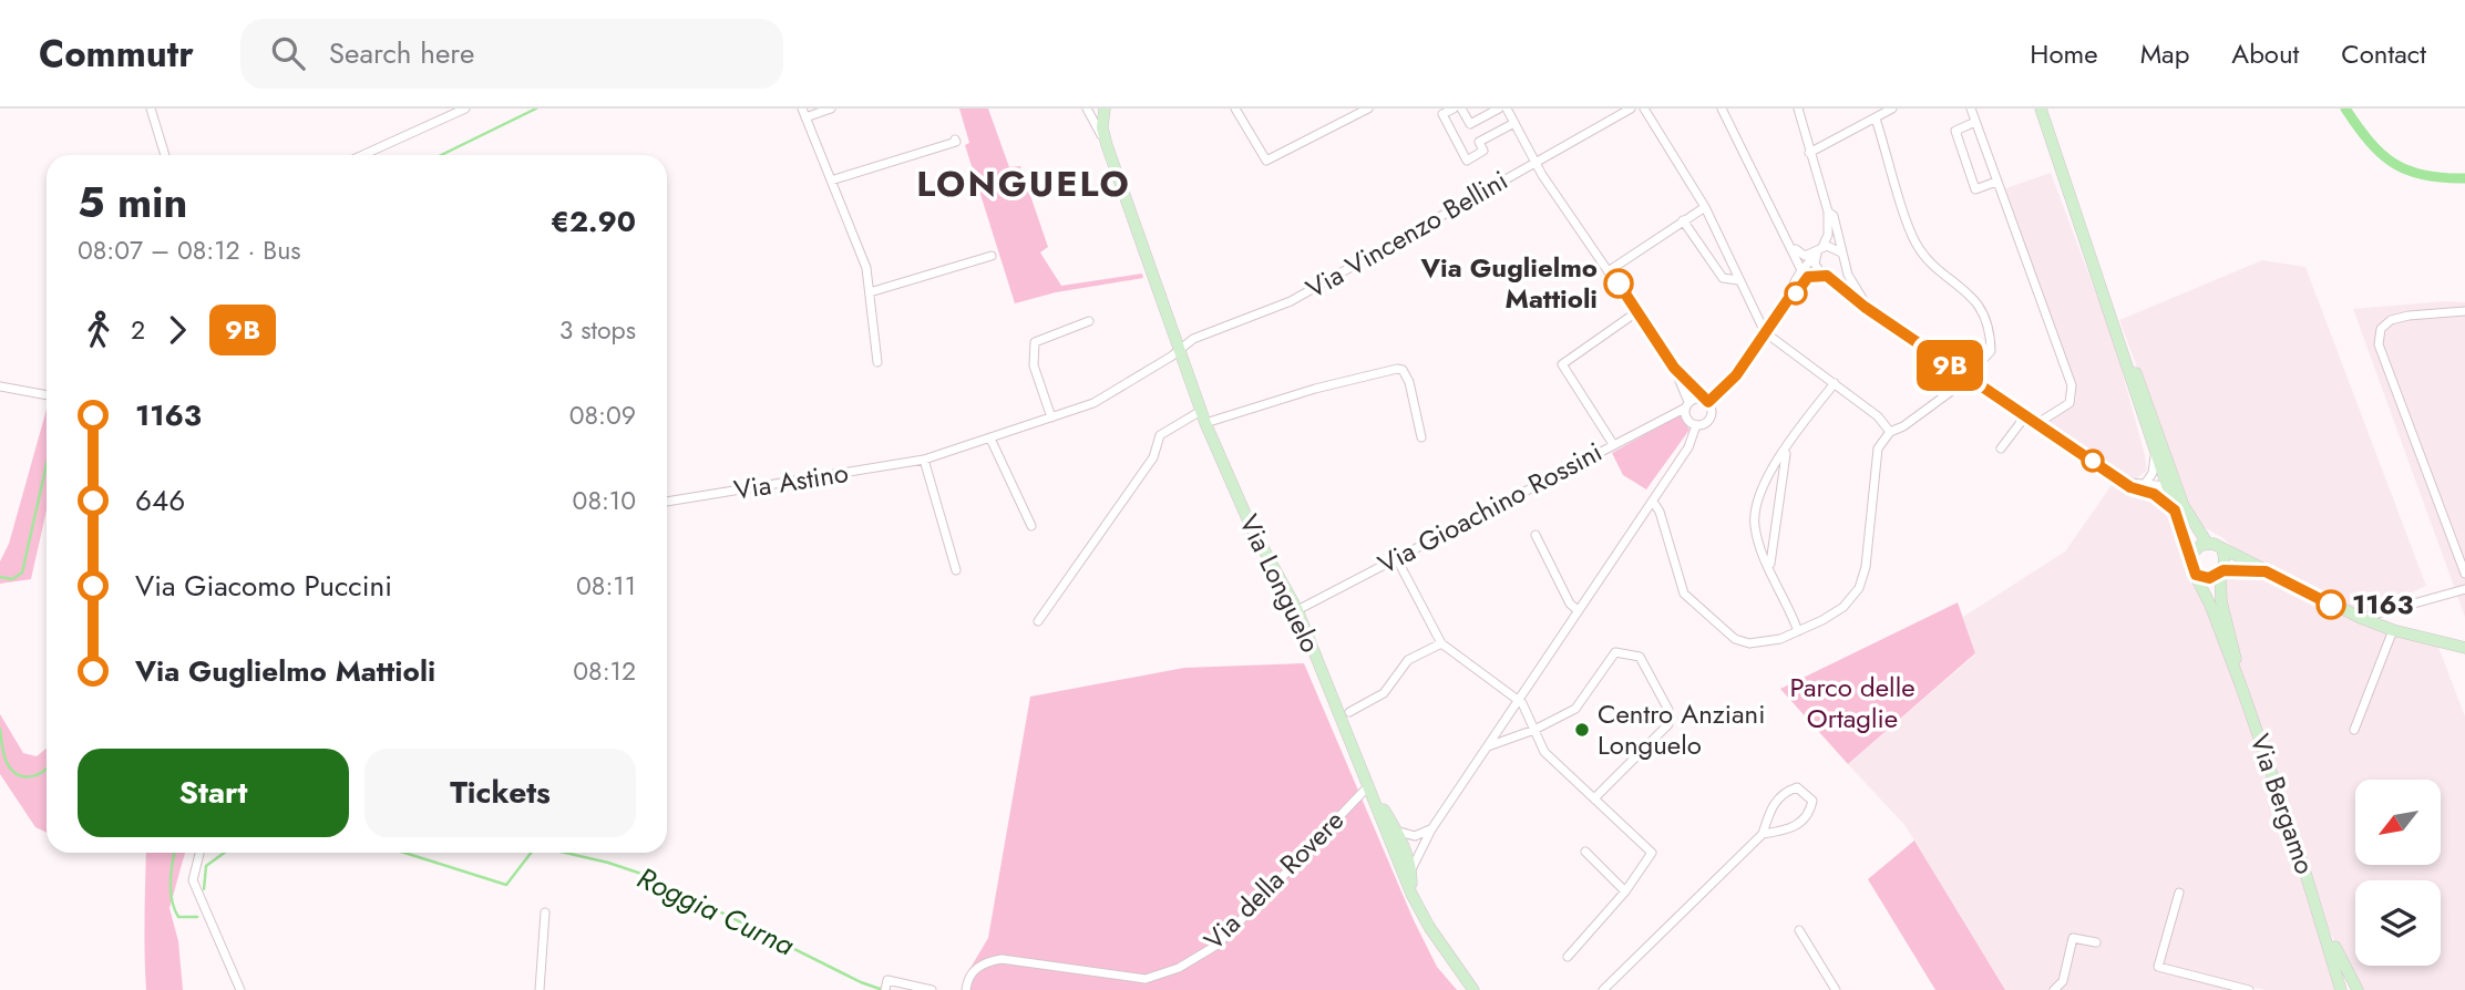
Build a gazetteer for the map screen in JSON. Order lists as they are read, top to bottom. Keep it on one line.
{"streets":{"main road":["Via Longuelo","Via Bergamo"],"street":["Via Vincenzo Bellini","Via Astino","Via Gioachino Rossini","Via della Rovere"]},"crossings":[["Via Vincenzo Bellini","Via Astino"],["Via Vincenzo Bellini","Via Longuelo"],["Via Astino","Via Longuelo"],["Via Gioachino Rossini","Via Longuelo"],["Via Longuelo","Via della Rovere"]],"districts":["LONGUELO"],"water":["Roggia Curna"],"parks":["Parco delle Ortaglie"],"places":["Via Guglielmo Mattioli","1163","Centro Anziani Longuelo"],"lines":["bus line 9B"],"north":"bottom left","page":{"header":"Commutr","search":"Search here","nav":["Home","Map","About","Contact"],"on_map":"9B","heading":["5 min","08:07 – 08:12 · Bus","€2.90"],"legs":["2","9B","3 stops"],"list":[{"name":"1163","value":"08:09"},{"name":"646","value":"08:10"},{"name":"Via Giacomo Puccini","value":"08:11"},{"name":"Via Guglielmo Mattioli","value":"08:12"}],"buttons":["Start","Tickets"]}}
